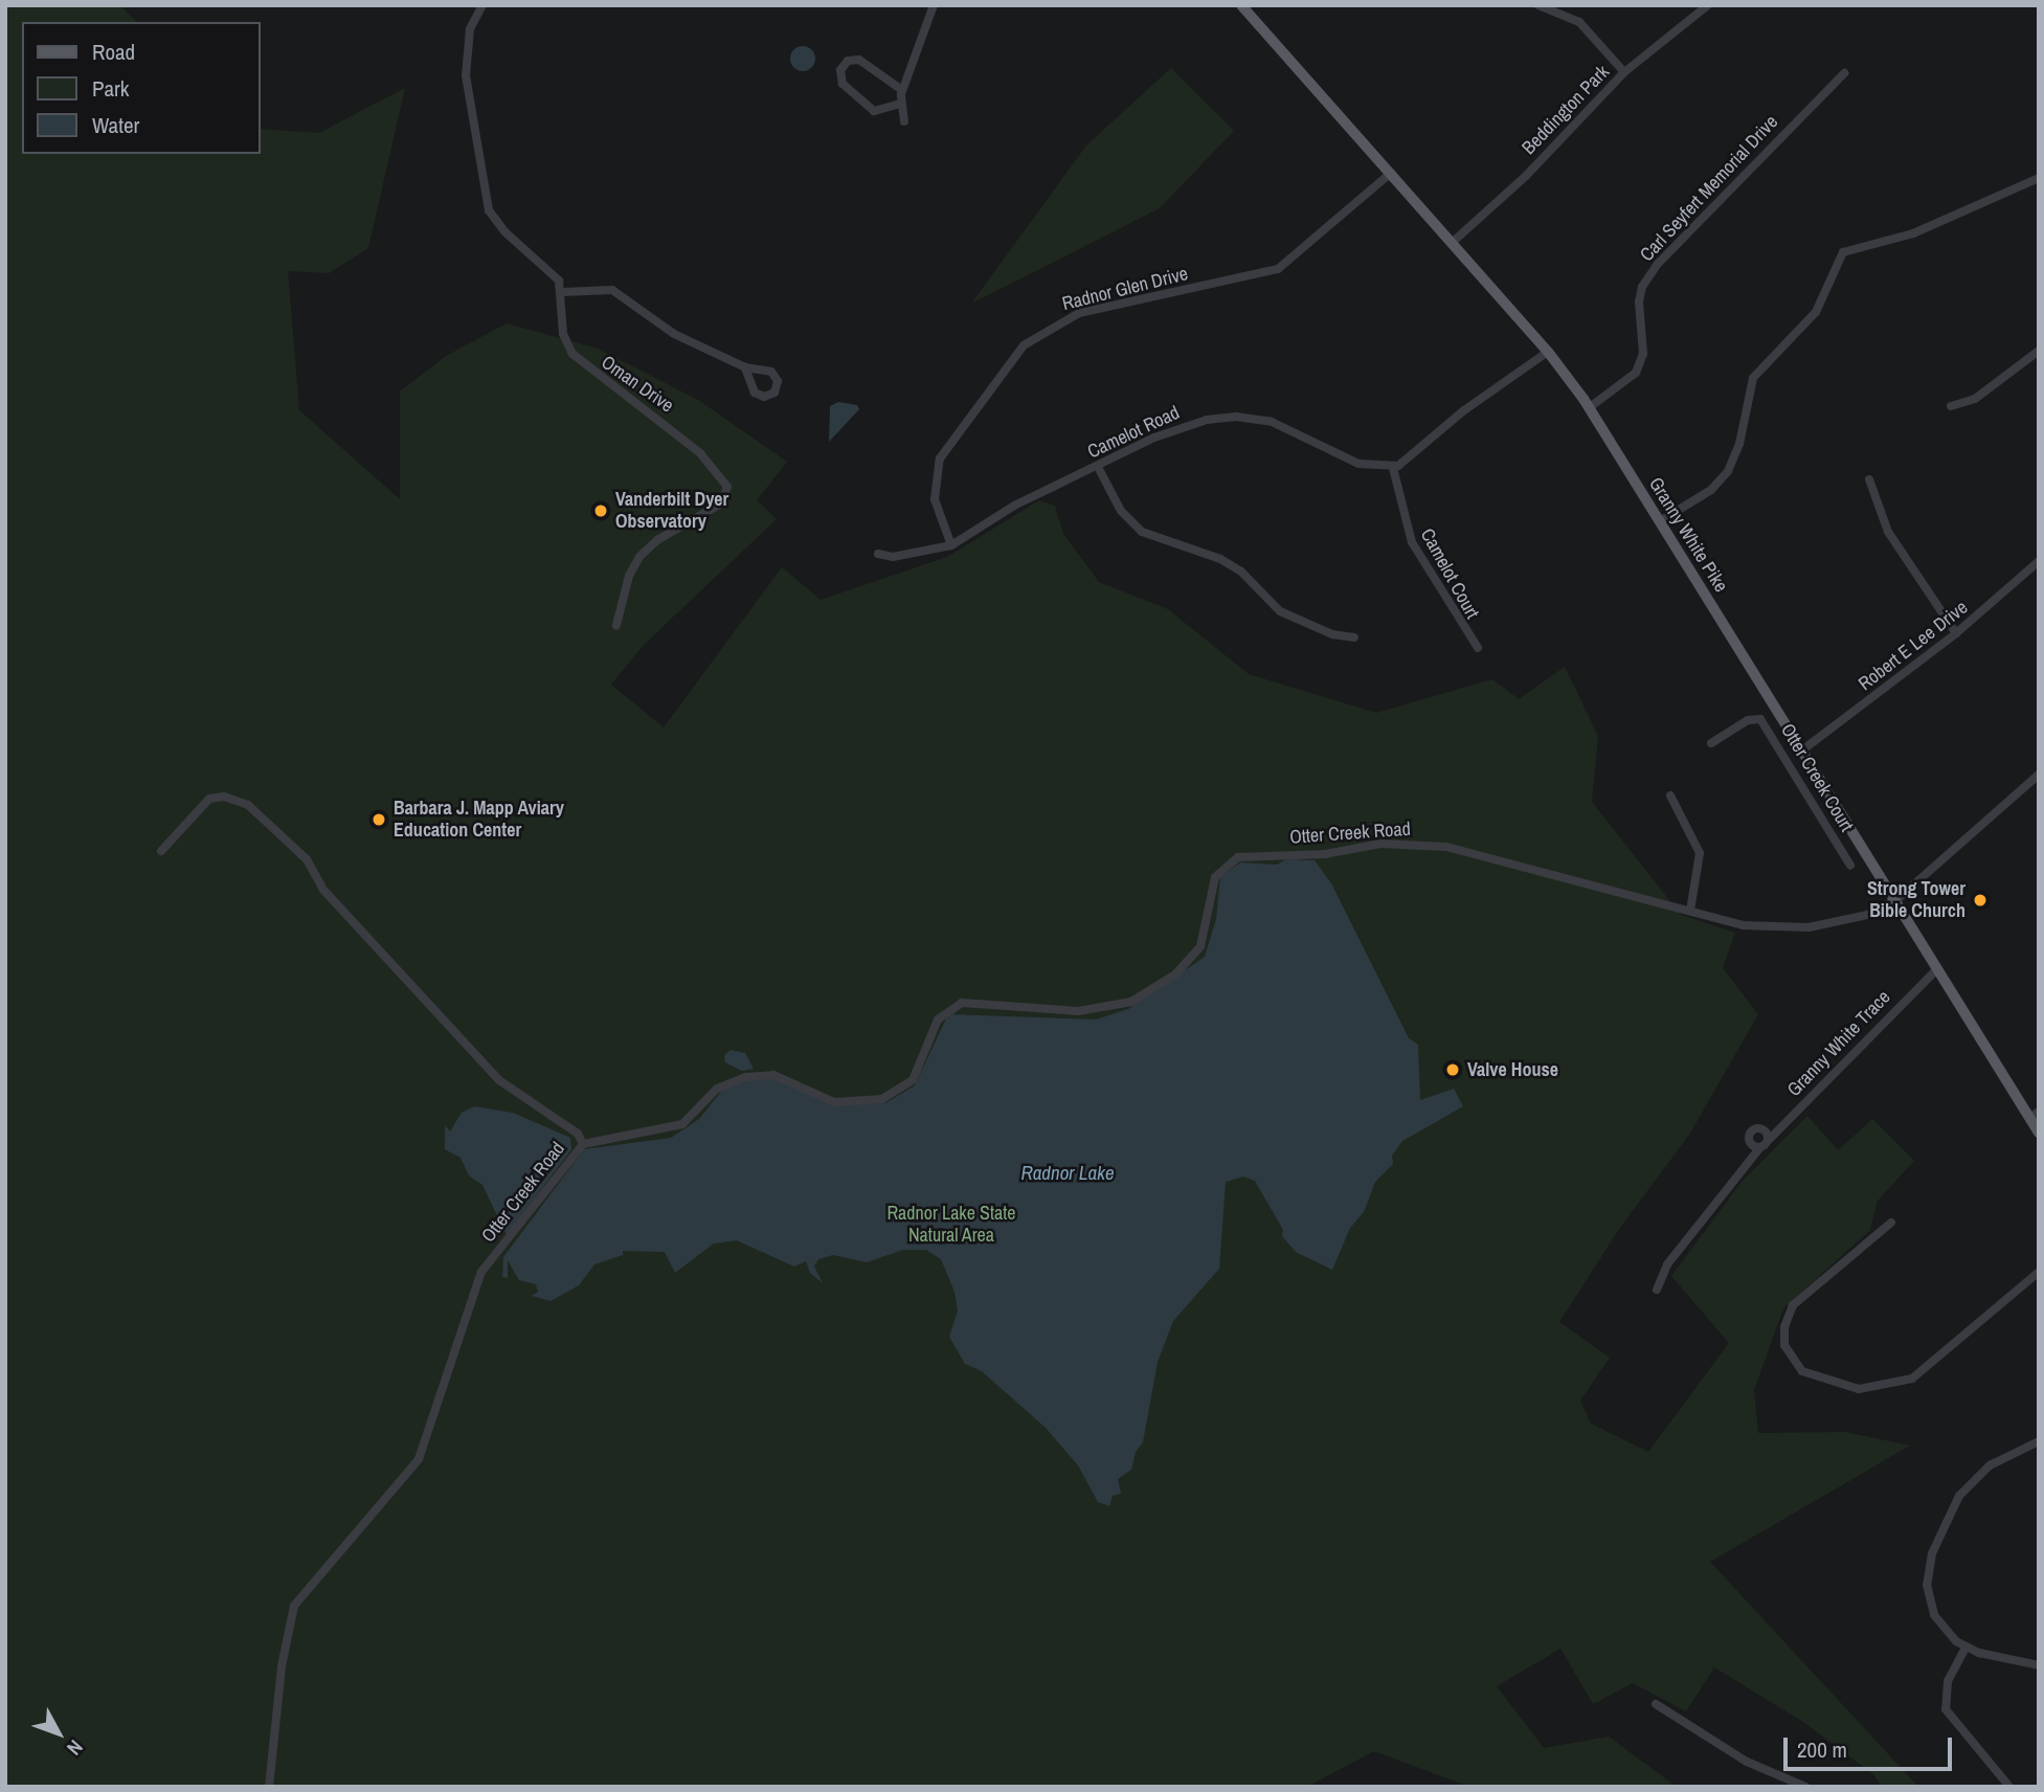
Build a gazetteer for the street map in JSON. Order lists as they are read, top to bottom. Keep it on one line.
{"streets":{"main road":["Granny White Pike"],"street":["Beddington Park","Carl Seyfert Memorial Drive","Radnor Glen Drive","Oman Drive","Camelot Road","Camelot Court","Robert E Lee Drive","Otter Creek Court","Otter Creek Road","Granny White Trace"]},"crossings":[["Beddington Park","Granny White Pike"],["Carl Seyfert Memorial Drive","Granny White Pike"],["Radnor Glen Drive","Camelot Road"],["Radnor Glen Drive","Granny White Pike"],["Camelot Road","Camelot Court"],["Granny White Pike","Robert E Lee Drive"],["Granny White Pike","Otter Creek Road"],["Granny White Pike","Granny White Trace"]],"water":["Radnor Lake"],"parks":["Radnor Lake State Natural Area"],"places":["Vanderbilt Dyer Observatory","Barbara J. Mapp Aviary Education Center","Strong Tower Bible Church","Valve House"],"legend":["Road","Park","Water"],"scale_bar":"200 m","north":"bottom right"}
